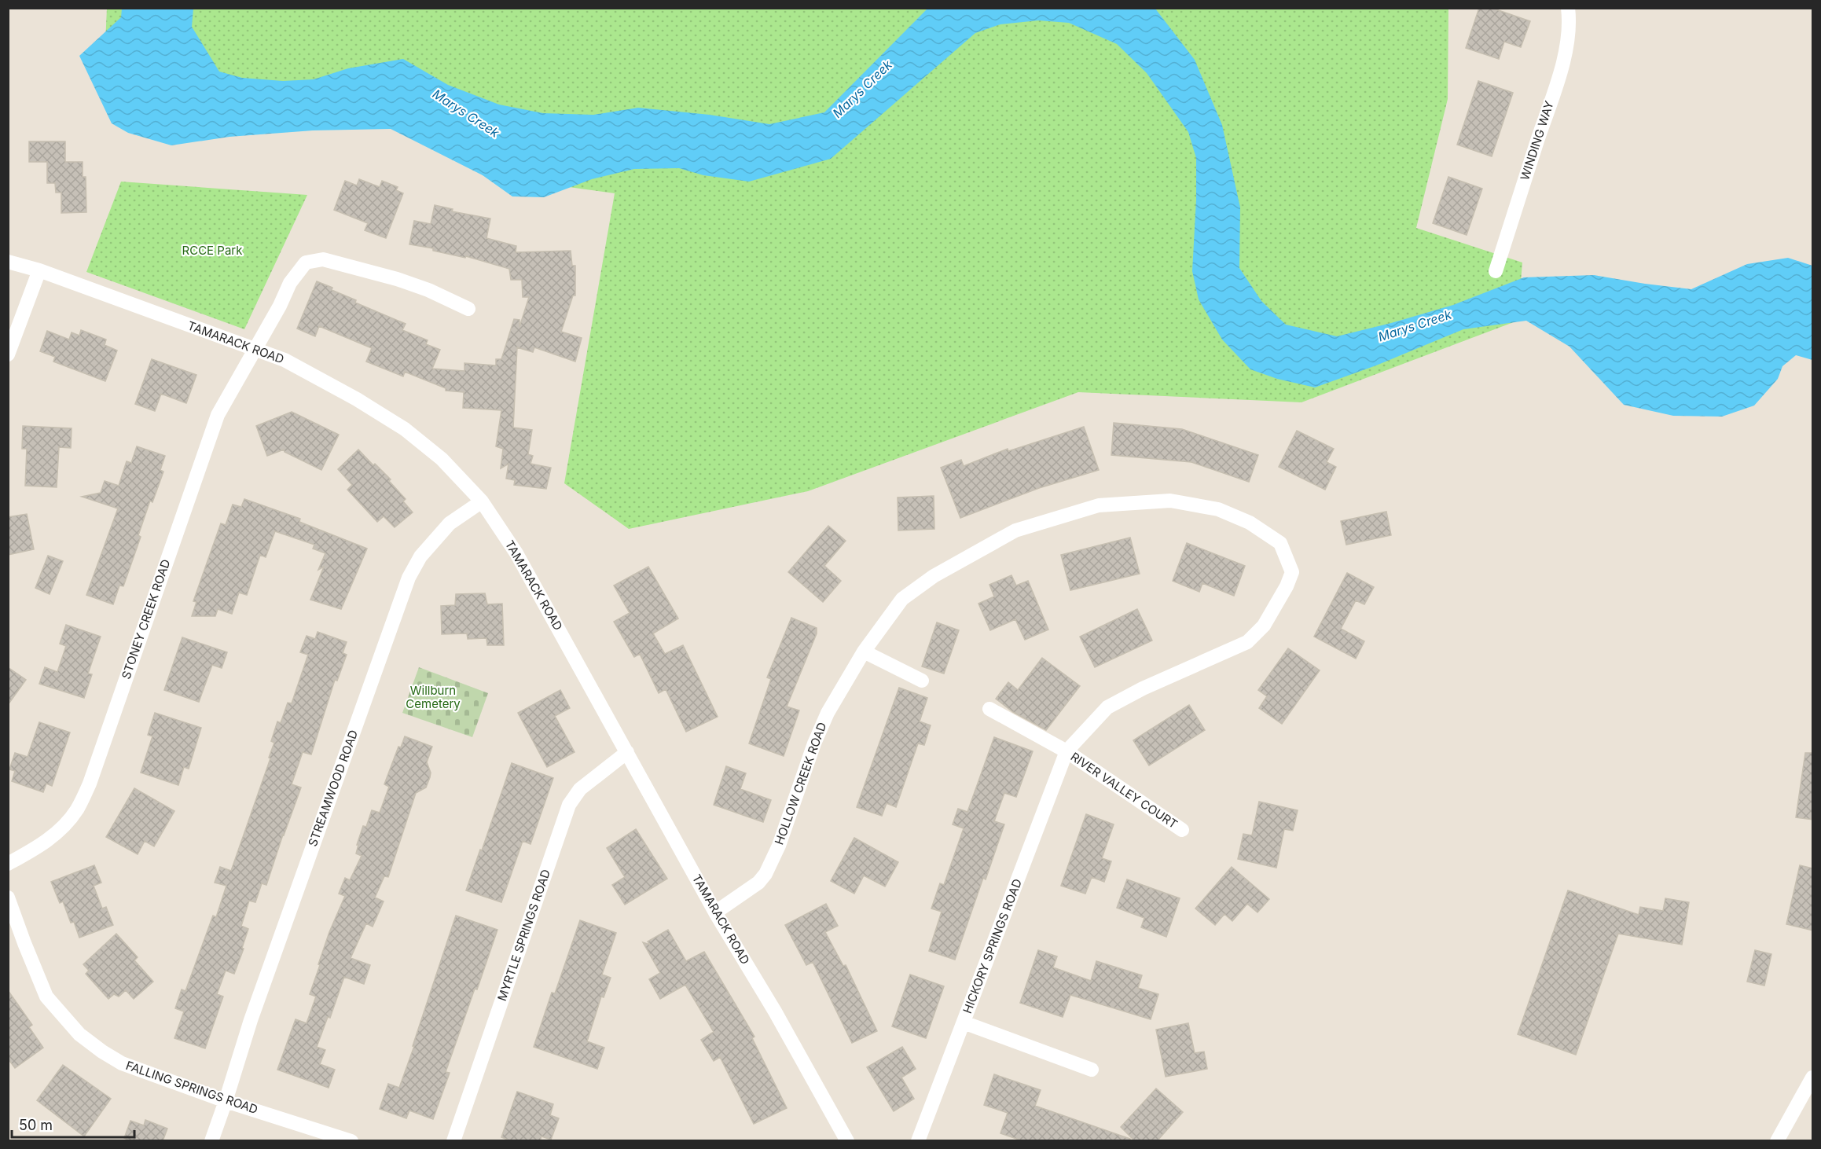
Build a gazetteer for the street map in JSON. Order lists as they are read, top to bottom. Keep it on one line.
{"streets":{"street":["WINDING WAY","TAMARACK ROAD","STONEY CREEK ROAD","HOLLOW CREEK ROAD","STREAMWOOD ROAD","RIVER VALLEY COURT","MYRTLE SPRINGS ROAD","HICKORY SPRINGS ROAD","FALLING SPRINGS ROAD"]},"crossings":[["TAMARACK ROAD","STONEY CREEK ROAD"],["TAMARACK ROAD","HOLLOW CREEK ROAD"],["TAMARACK ROAD","STREAMWOOD ROAD"],["TAMARACK ROAD","MYRTLE SPRINGS ROAD"],["HOLLOW CREEK ROAD","HICKORY SPRINGS ROAD"],["STREAMWOOD ROAD","FALLING SPRINGS ROAD"],["RIVER VALLEY COURT","HICKORY SPRINGS ROAD"]],"water":["Marys Creek"],"parks":["RCCE Park","Willburn Cemetery"],"scale_bar":"50 m"}
